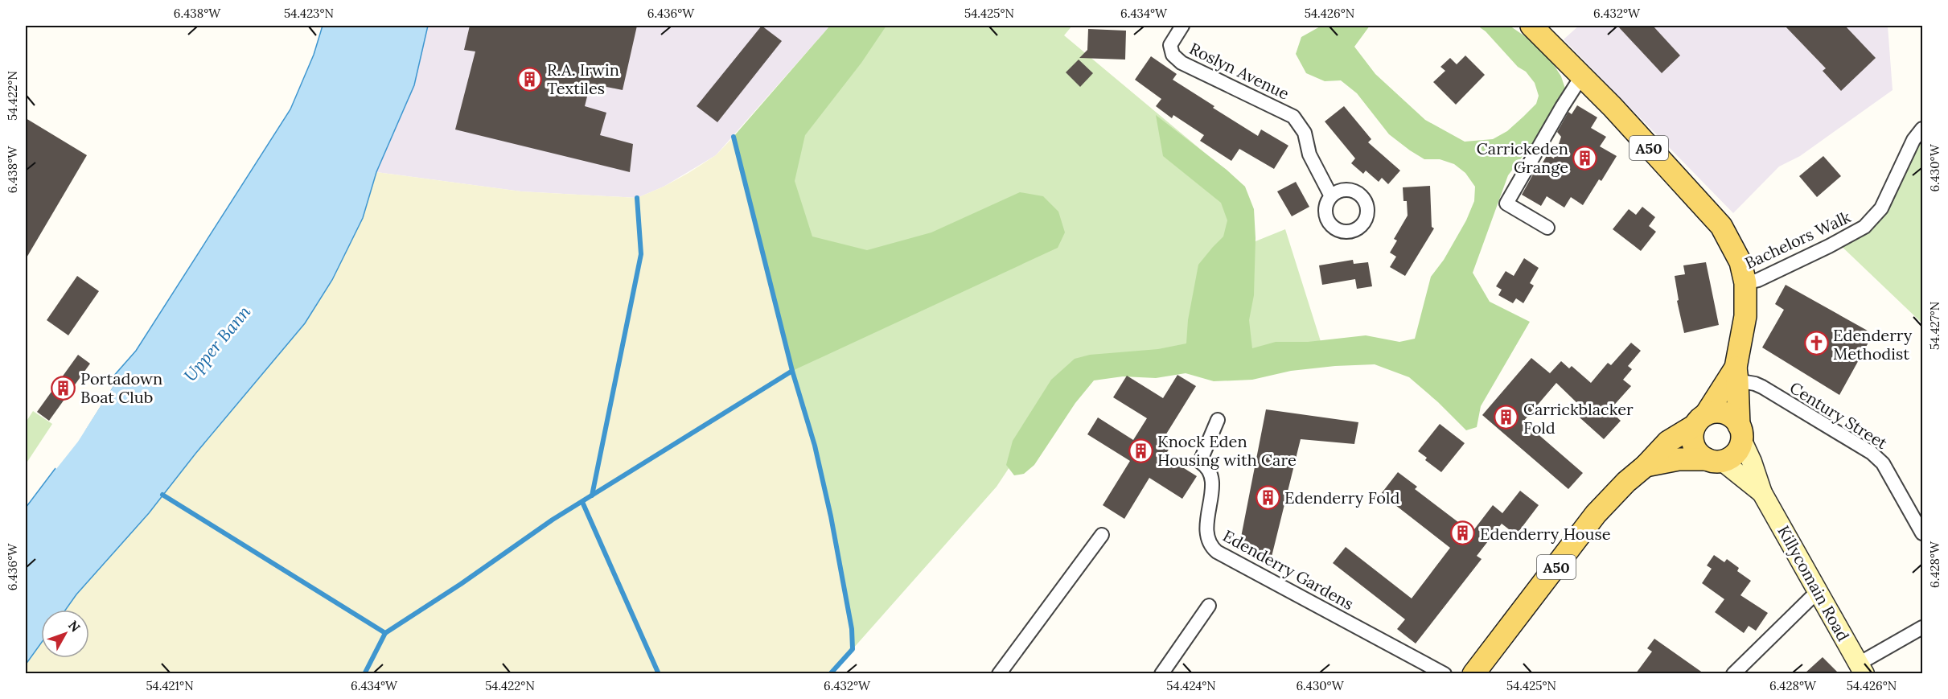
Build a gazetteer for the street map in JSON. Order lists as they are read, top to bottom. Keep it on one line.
{"streets":{"main road":["A50"],"street":["Roslyn Avenue","Bachelors Walk","Century Street","Edenderry Gardens","Killycomain Road"]},"crossings":[["A50","Bachelors Walk"],["A50","Century Street"],["A50","Killycomain Road"]],"water":["Upper Bann"],"places":{"building":["R.A. Irwin Textiles","Carrickeden Grange","Portadown Boat Club","Carrickblacker Fold","Knock Eden Housing with Care","Edenderry Fold","Edenderry House"],"church":["Edenderry Methodist"]},"north":"top right","coordinates":["6.438°W","54.423°N","6.436°W","54.425°N","6.434°W","54.426°N","6.432°W","54.422°N","6.430°W","54.427°N","6.428°W","54.421°N","54.424°N"]}
